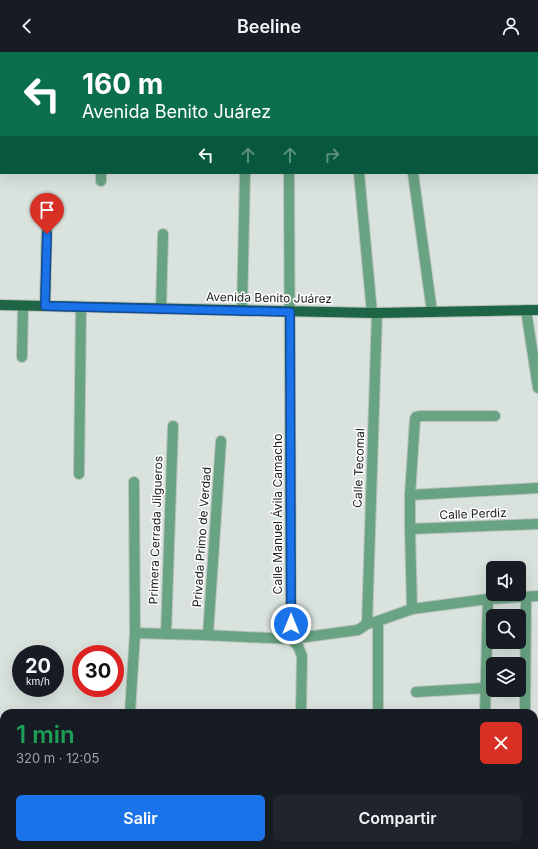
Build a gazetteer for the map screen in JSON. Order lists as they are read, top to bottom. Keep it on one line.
{"streets":{"main road":["Avenida Benito Juárez"],"street":["Calle Tecomal","Calle Manuel Ávila Camacho","Calle Perdiz","Primera Cerrada Jilgueros","Privada Primo de Verdad"]},"crossings":[["Avenida Benito Juárez","Calle Tecomal"],["Avenida Benito Juárez","Calle Manuel Ávila Camacho"]],"page":{"header":"Beeline","turn":["160 m","Avenida Benito Juárez"],"speed":"20 km/h","limit":"30","heading":["1 min","320 m · 12:05"],"buttons":["Salir","Compartir"]}}
